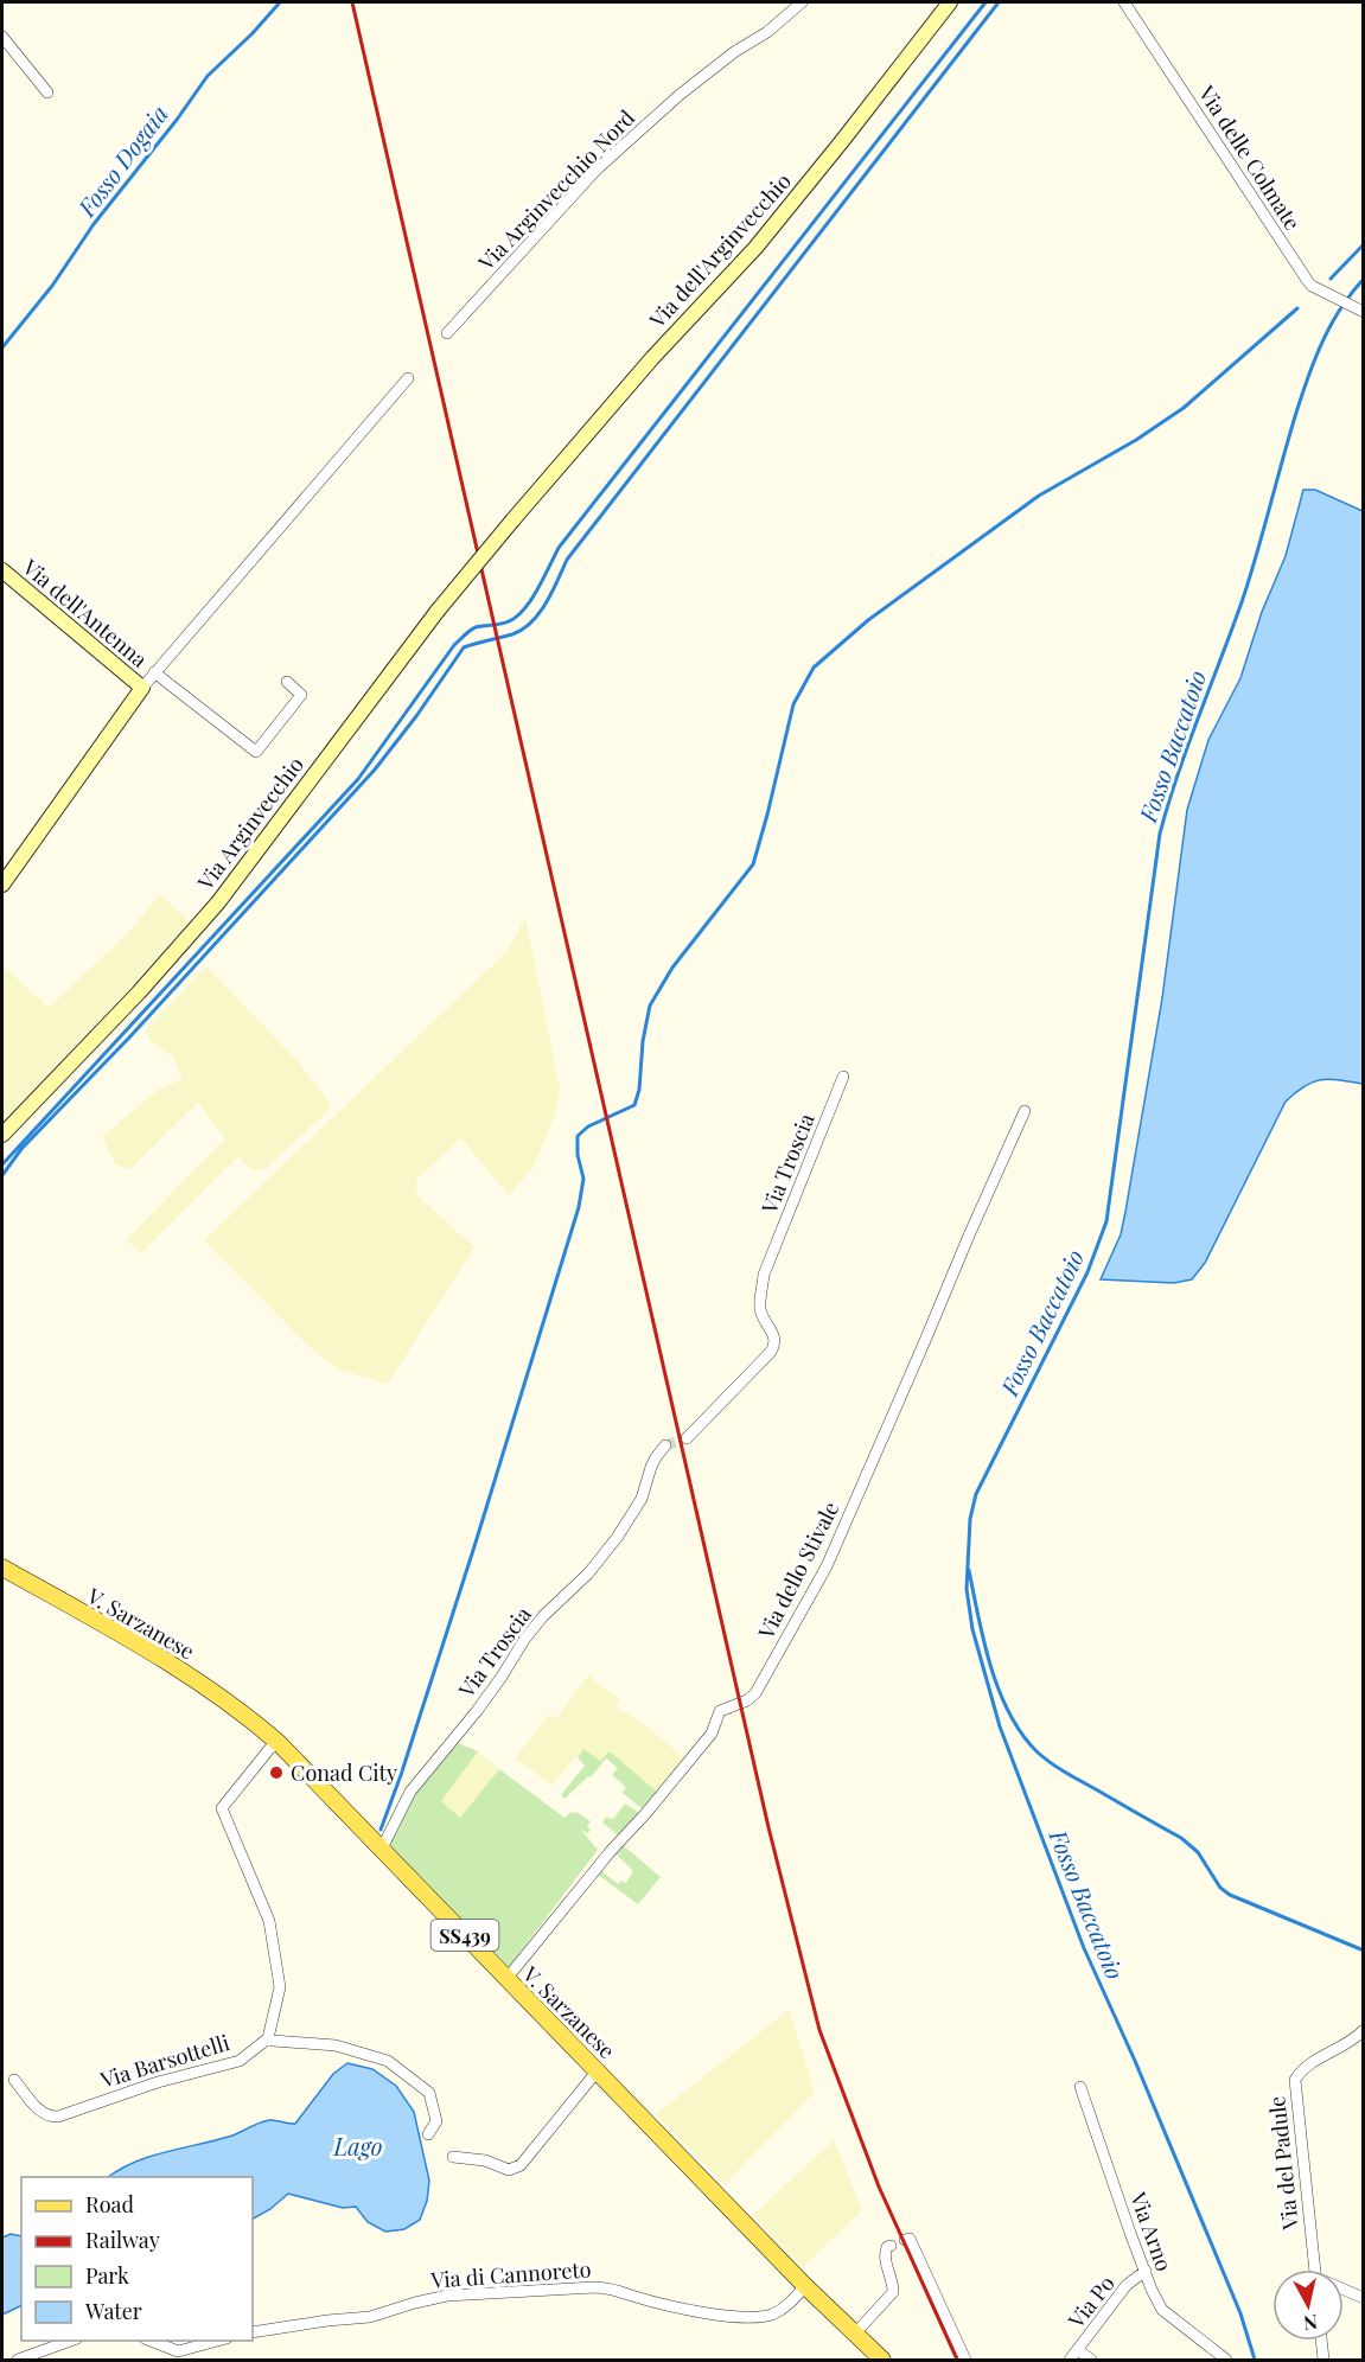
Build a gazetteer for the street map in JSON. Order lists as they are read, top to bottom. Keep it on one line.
{"streets":{"main road":["Via dell'Arginvecchio","Via dell'Antenna","Via Arginvecchio","V. Sarzanese","SS439"],"street":["Via delle Colmate","Via Arginvecchio Nord","Via Troscia","Via dello Stivale","Via Barsottelli","Via del Padule","Via Arno","Via di Cannoreto","Via Po"]},"crossings":[["Via dell'Arginvecchio","Via Arginvecchio"],["Via Troscia","V. Sarzanese"],["Via dello Stivale","V. Sarzanese"],["V. Sarzanese","Via di Cannoreto"],["Via Arno","Via Po"]],"water":["Fosso Dogaia","Fosso Baccatoio","Lago"],"places":["Conad City"],"legend":["Road","Railway","Park","Water"],"north":"bottom"}
